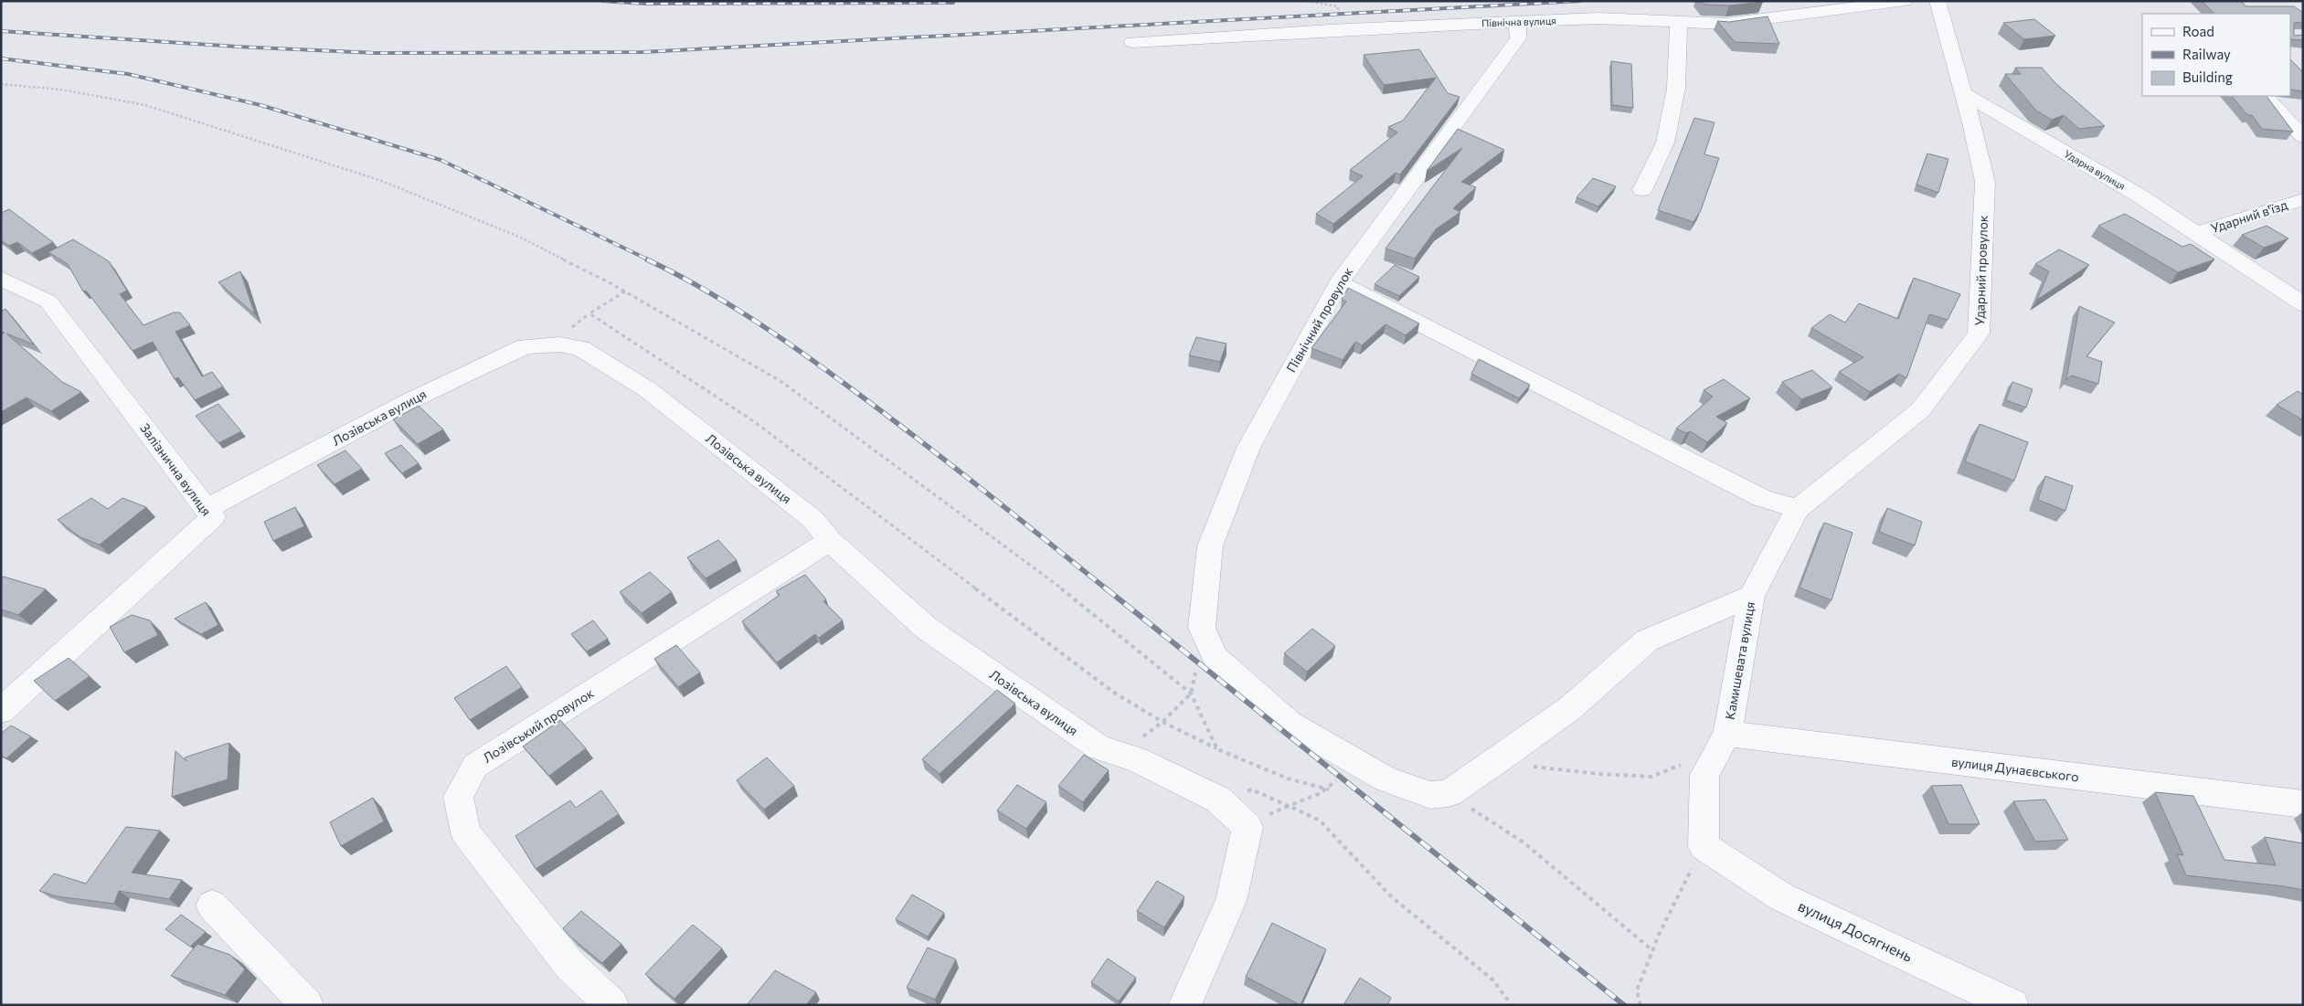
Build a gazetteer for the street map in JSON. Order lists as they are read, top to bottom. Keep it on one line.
{"streets":{"street":["Північна вулиця","Ударна вулиця","Ударний в'їзд","Ударний провулок","Північний провулок","Лозівська вулиця","Залізнична вулиця","Камишевата вулиця","Лозівський провулок","вулиця Дунаєвського","вулиця Досягнень"]},"crossings":[["Північна вулиця","Північний провулок"],["Ударна вулиця","Ударний в'їзд"],["Ударна вулиця","Ударний провулок"],["Ударний провулок","Камишевата вулиця"],["Лозівська вулиця","Залізнична вулиця"],["Лозівська вулиця","Лозівський провулок"],["Камишевата вулиця","вулиця Дунаєвського"],["Камишевата вулиця","вулиця Досягнень"]],"legend":["Road","Railway","Building"]}
